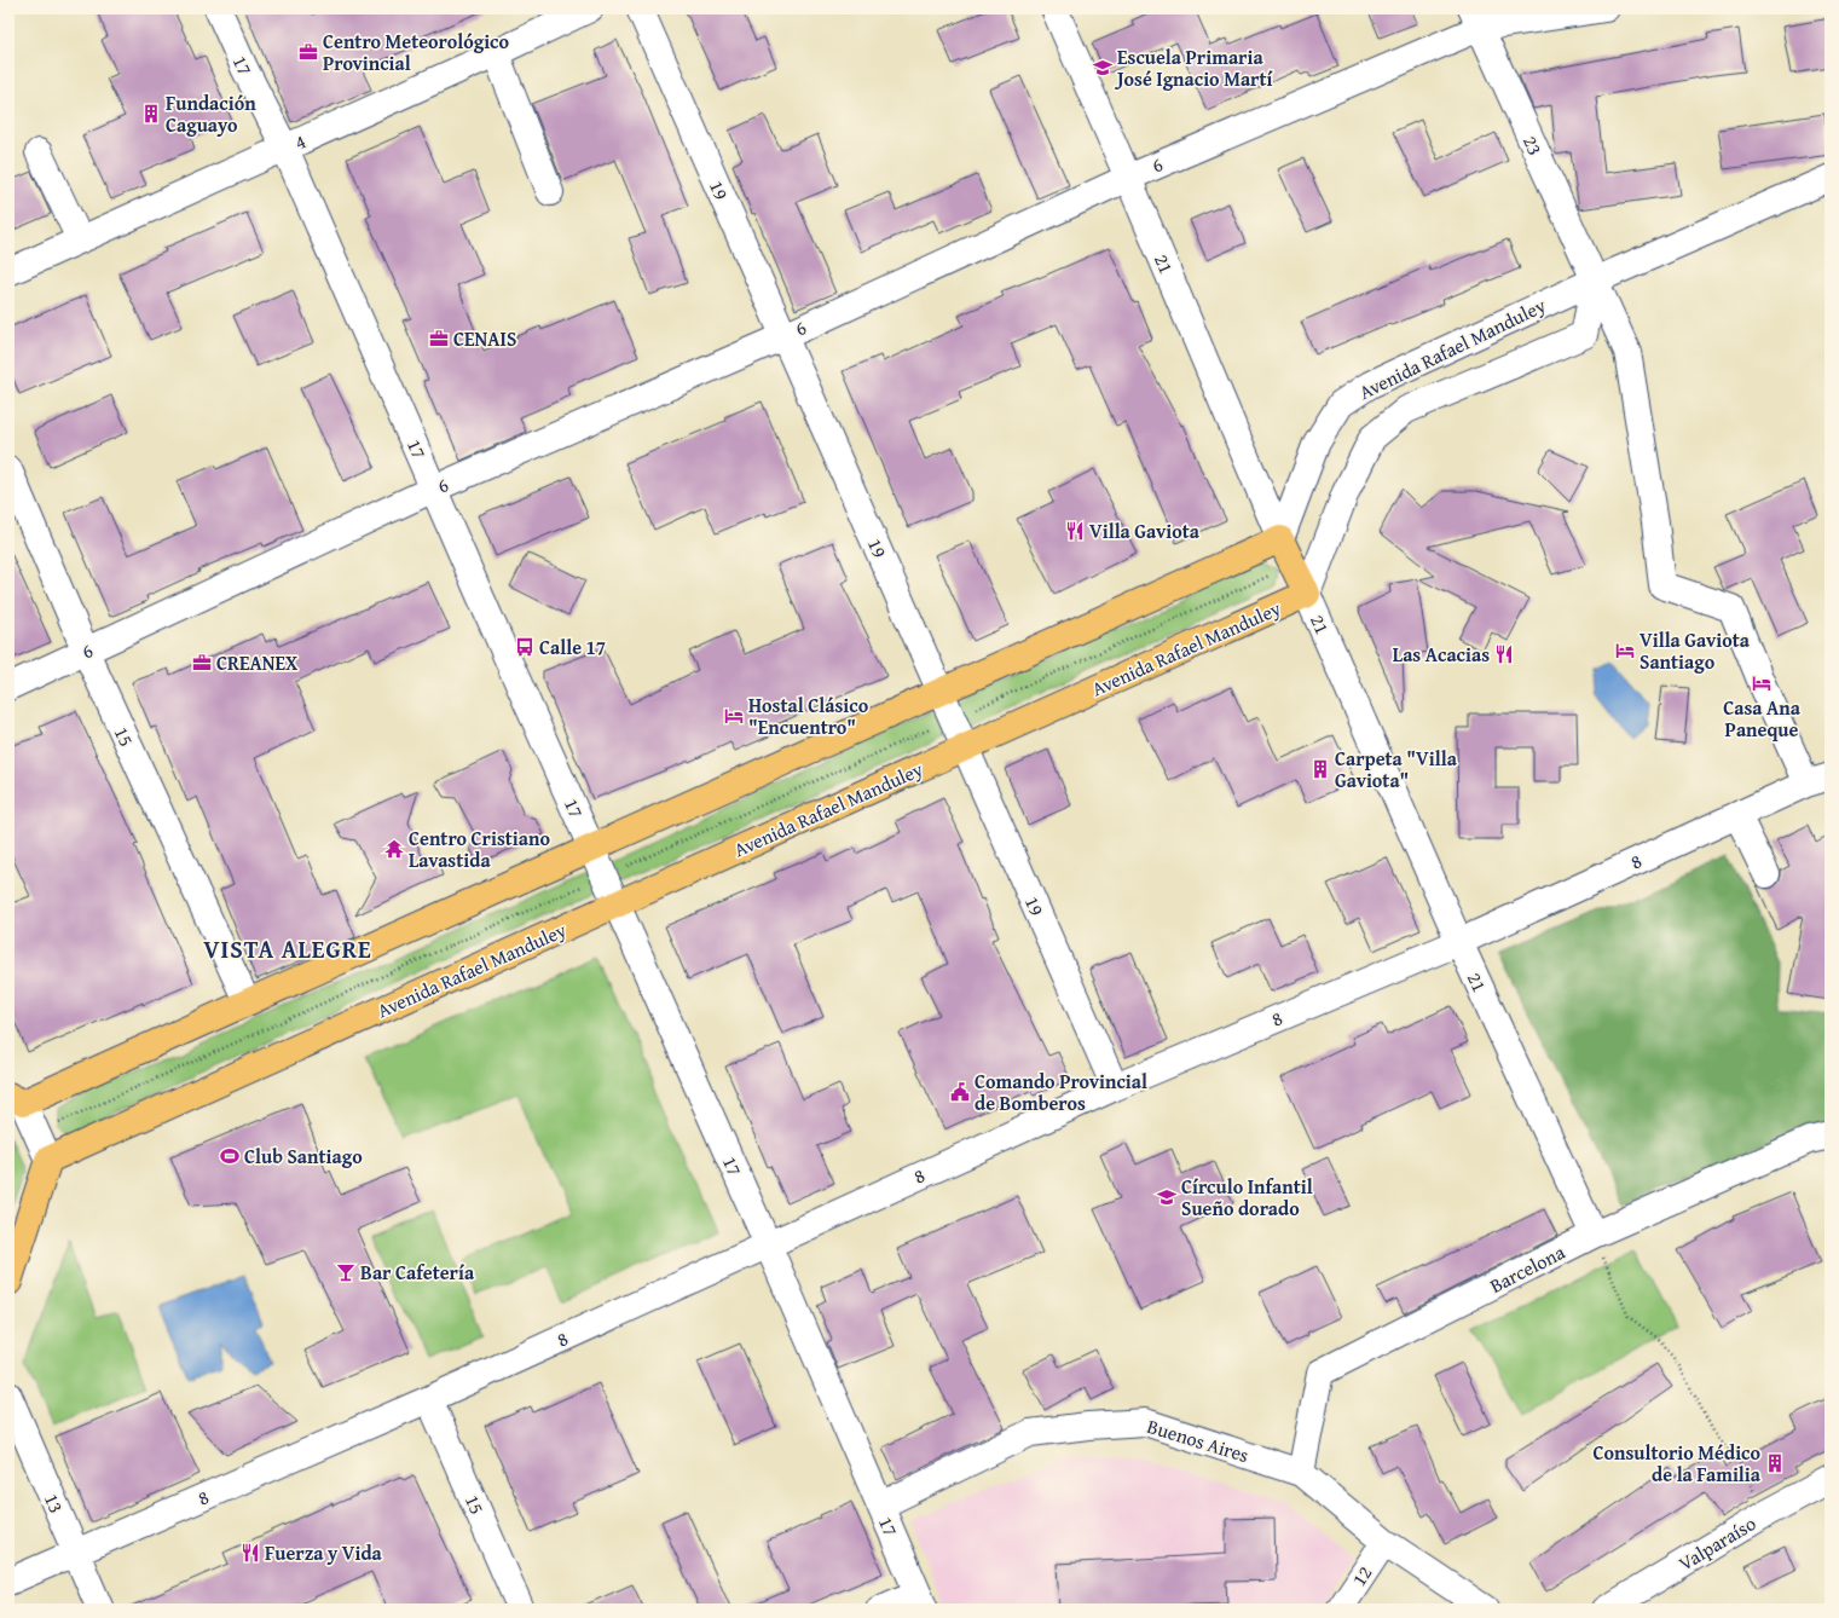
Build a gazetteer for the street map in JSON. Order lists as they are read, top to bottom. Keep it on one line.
{"streets":{"main road":["21","Avenida Rafael Manduley"],"street":["17","4","23","6","19","15","8","Barcelona","Buenos Aires","13","Valparaíso","12"]},"crossings":[["17","4"],["17","6"],["17","Avenida Rafael Manduley"],["17","8"],["17","Buenos Aires"],["23","6"],["23","Avenida Rafael Manduley"],["23","8"],["6","19"],["6","21"],["6","15"],["19","Avenida Rafael Manduley"],["19","8"],["21","Avenida Rafael Manduley"],["21","8"],["21","Barcelona"],["15","8"],["8","13"],["Barcelona","Buenos Aires"],["Buenos Aires","12"]],"districts":["VISTA ALEGRE"],"places":{"office":["Centro Meteorológico Provincial","CENAIS","CREANEX"],"school or university":["Escuela Primaria José Ignacio Martí","Círculo Infantil Sueño dorado"],"building":["Fundación Caguayo","Carpeta \"Villa Gaviota\"","Consultorio Médico de la Familia"],"restaurant":["Villa Gaviota","Las Acacias","Fuerza y Vida"],"bus stop":["Calle 17"],"hotel":["Villa Gaviota Santiago","Casa Ana Paneque","Hostal Clásico \"Encuentro\""],"temple":["Centro Cristiano Lavastida"],"public building":["Comando Provincial de Bomberos"],"sports":["Club Santiago"],"bar":["Bar Cafetería"]}}
